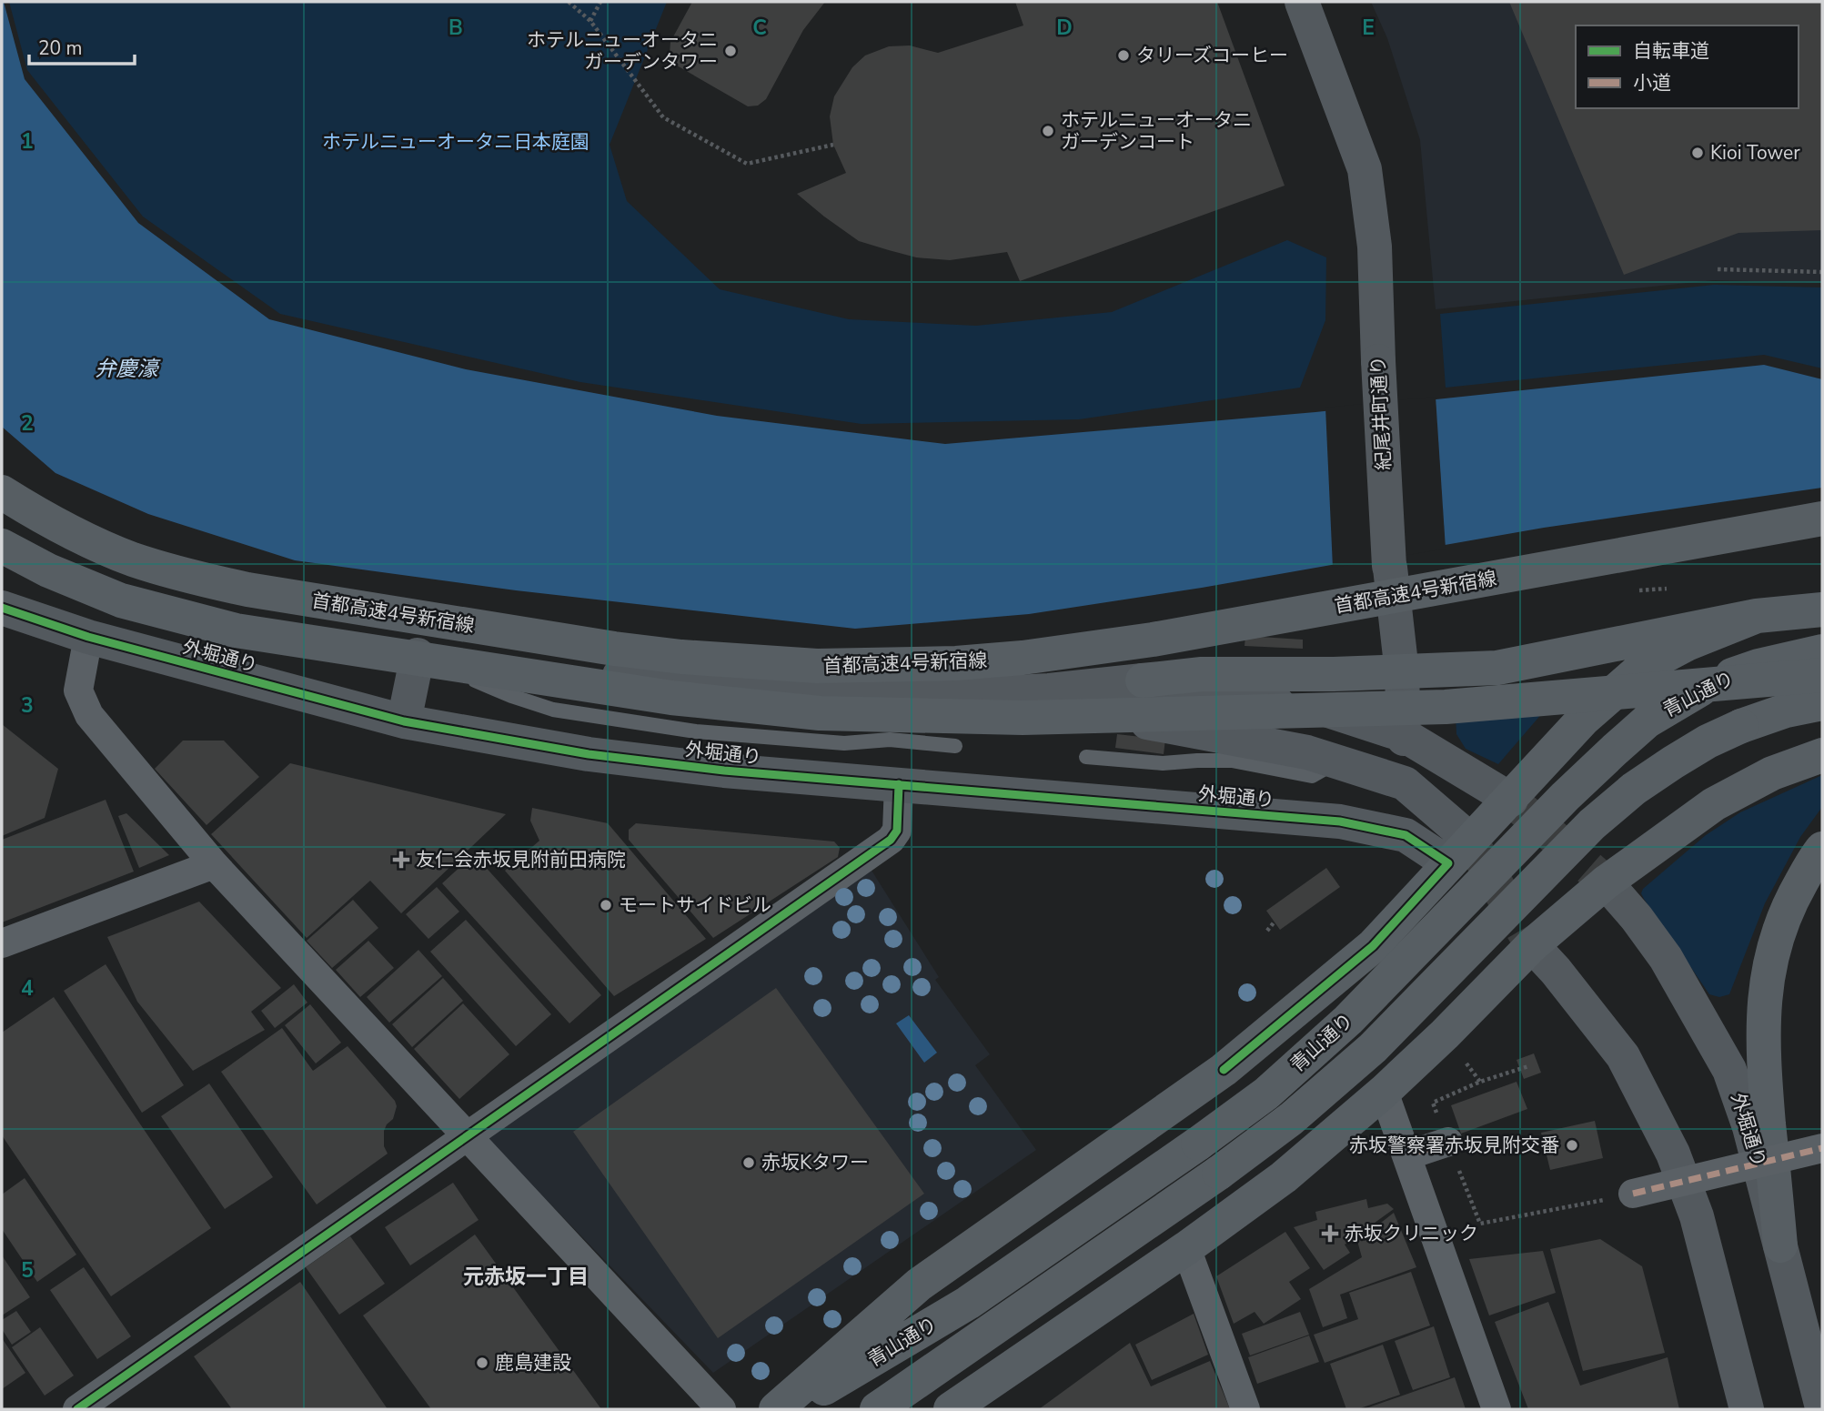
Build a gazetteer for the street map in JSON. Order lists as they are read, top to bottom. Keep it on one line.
{"streets":{"highway":["首都高速4号新宿線","青山通り"],"main road":["紀尾井町通り","外堀通り"]},"crossings":[["紀尾井町通り","外堀通り"]],"districts":["元赤坂一丁目"],"water":["弁慶濠"],"parks":["ホテルニューオータニ日本庭園"],"places":{"other":["ホテルニューオータニ ガーデンタワー","タリーズコーヒー","ホテルニューオータニ ガーデンコート","Kioi Tower","モートサイドビル","赤坂警察署赤坂見附交番","赤坂Kタワー","鹿島建設"],"health":["友仁会赤坂見附前田病院","赤坂クリニック"]},"legend":["自転車道","小道"],"scale_bar":"20 m","grid":{"columns":["B","C","D","E"],"rows":["1","2","3","4","5"]}}
